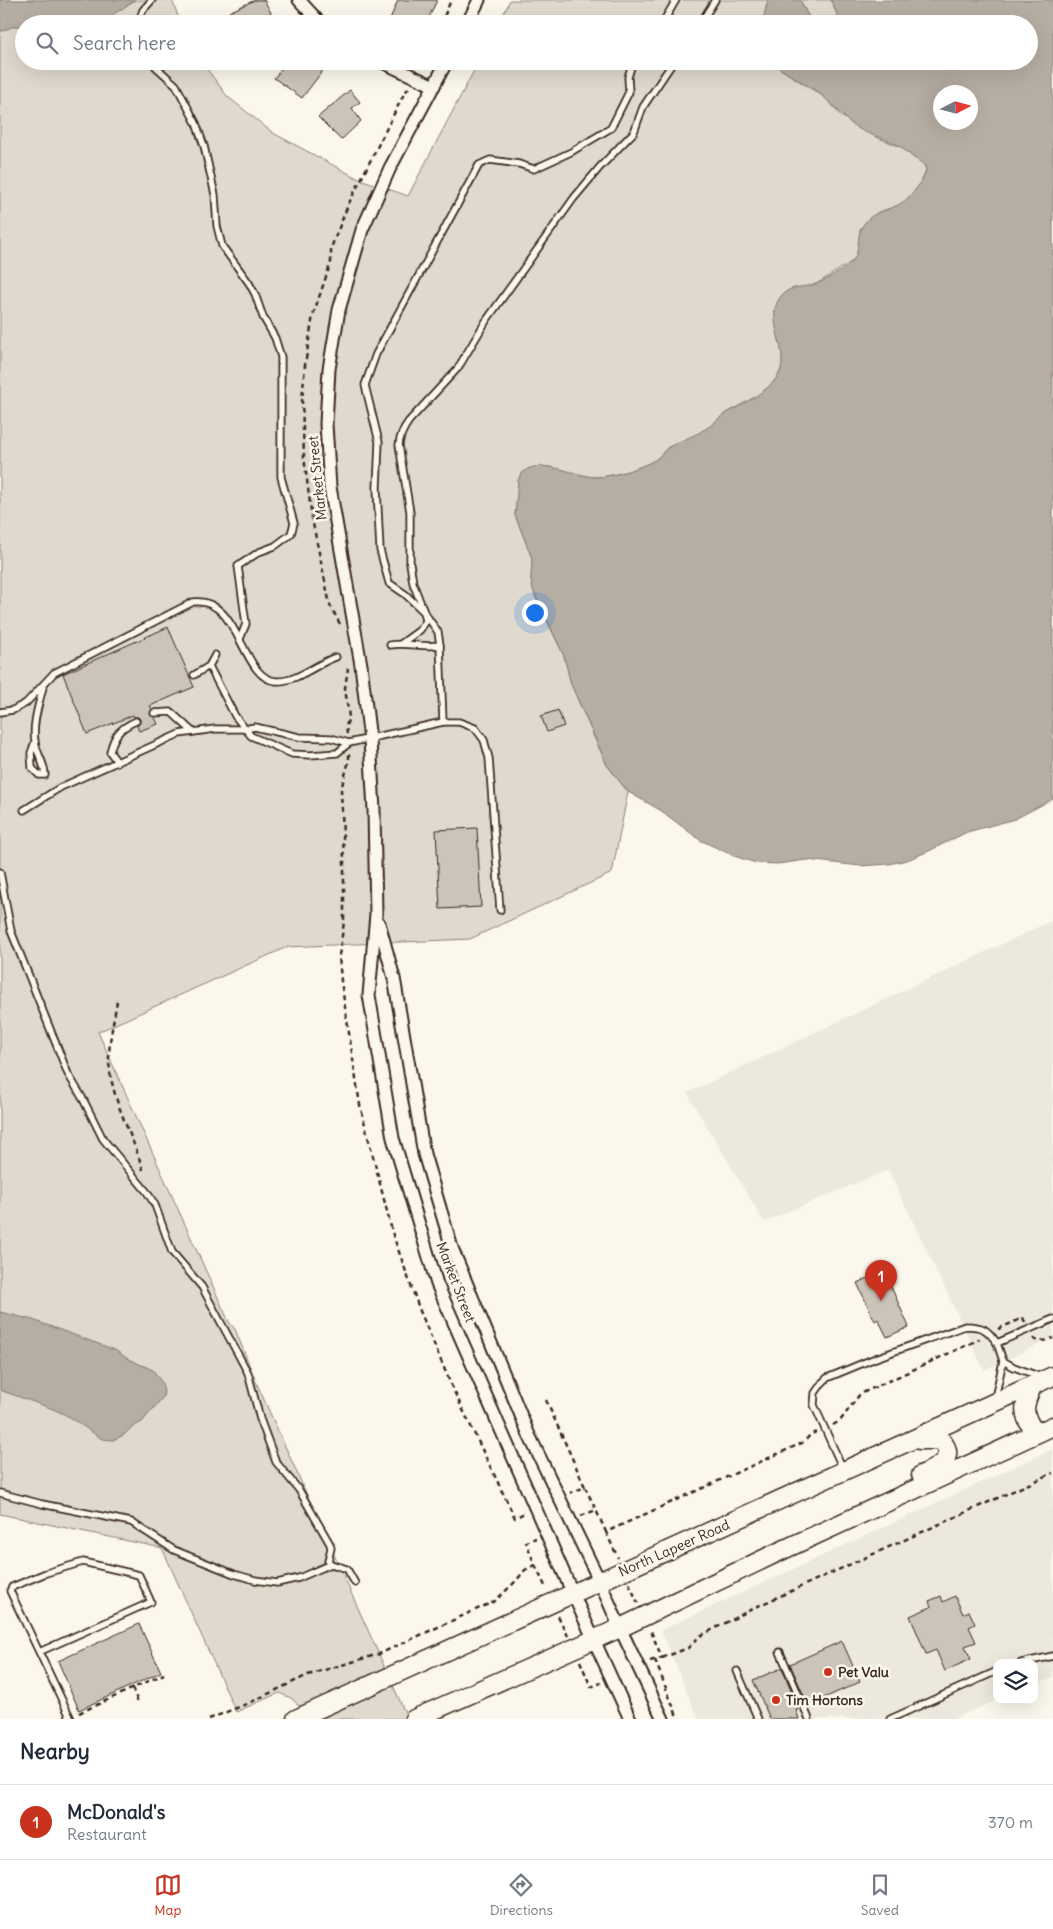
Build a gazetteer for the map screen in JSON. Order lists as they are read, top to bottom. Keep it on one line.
{"streets":{"main road":["North Lapeer Road"],"street":["Market Street"]},"crossings":[["Market Street","North Lapeer Road"]],"places":["Pet Valu","Tim Hortons"],"north":"right","page":{"search":"Search here","pins":"1","heading":"Nearby","list":[{"mark":"1","name":"McDonald's","note":"Restaurant","value":"370 m"}],"nav":["Map","Directions","Saved"]}}
